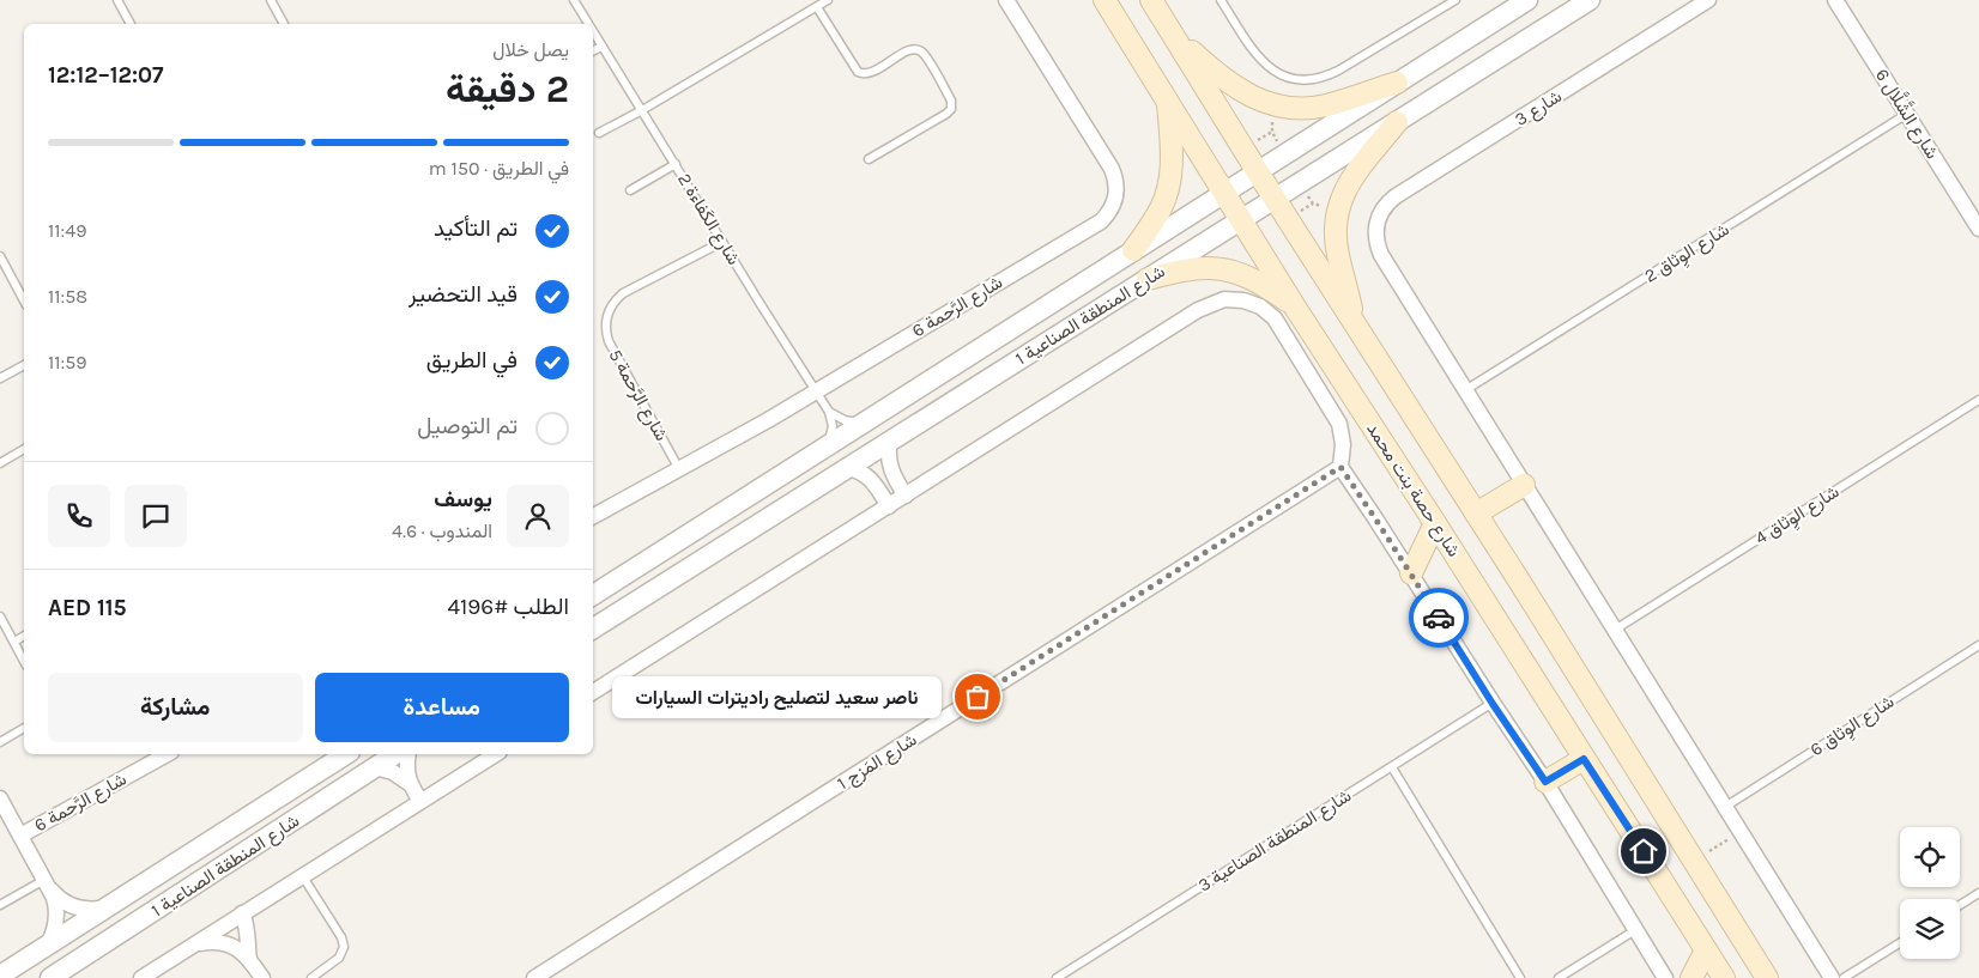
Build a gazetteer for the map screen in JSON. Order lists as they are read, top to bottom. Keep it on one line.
{"streets":{"main road":["شارع حصة بنت محمد"],"street":["شارع 3","شارع الشَّلَّال 6","شارع الرَّحمة 6","شارع المنطقة الصناعية 1","شارع المَزج 1"],"lane":["شارع الكَفاءة 2","شارع الوِثاق 2","شارع الرَّحمة 5","شارع الوِثاق 4","شارع الوِثاق 6","شارع المنطقة الصناعية 3"]},"crossings":[["شارع 3","شارع الوِثاق 2"],["شارع الشَّلَّال 6","شارع الوِثاق 2"],["شارع الكَفاءة 2","شارع الرَّحمة 6"],["شارع الكَفاءة 2","شارع الرَّحمة 5"],["شارع الرَّحمة 6","شارع الرَّحمة 5"],["شارع المنطقة الصناعية 1","شارع حصة بنت محمد"]],"places":["ناصر سعيد لتصليح راديترات السيارات"],"page":{"heading":["2 دقيقة","يصل خلال","12:07–12:12"],"panel":["يوسف","المندوب · 4.6","الطلب #4196","AED 115"],"bar":"في الطريق · 150 m","list":[["تم التأكيد","11:49"],["قيد التحضير","11:58"],["في الطريق","11:59"],"تم التوصيل"],"buttons":["مساعدة","مشاركة"],"bubble":"ناصر سعيد لتصليح راديترات السيارات"}}
